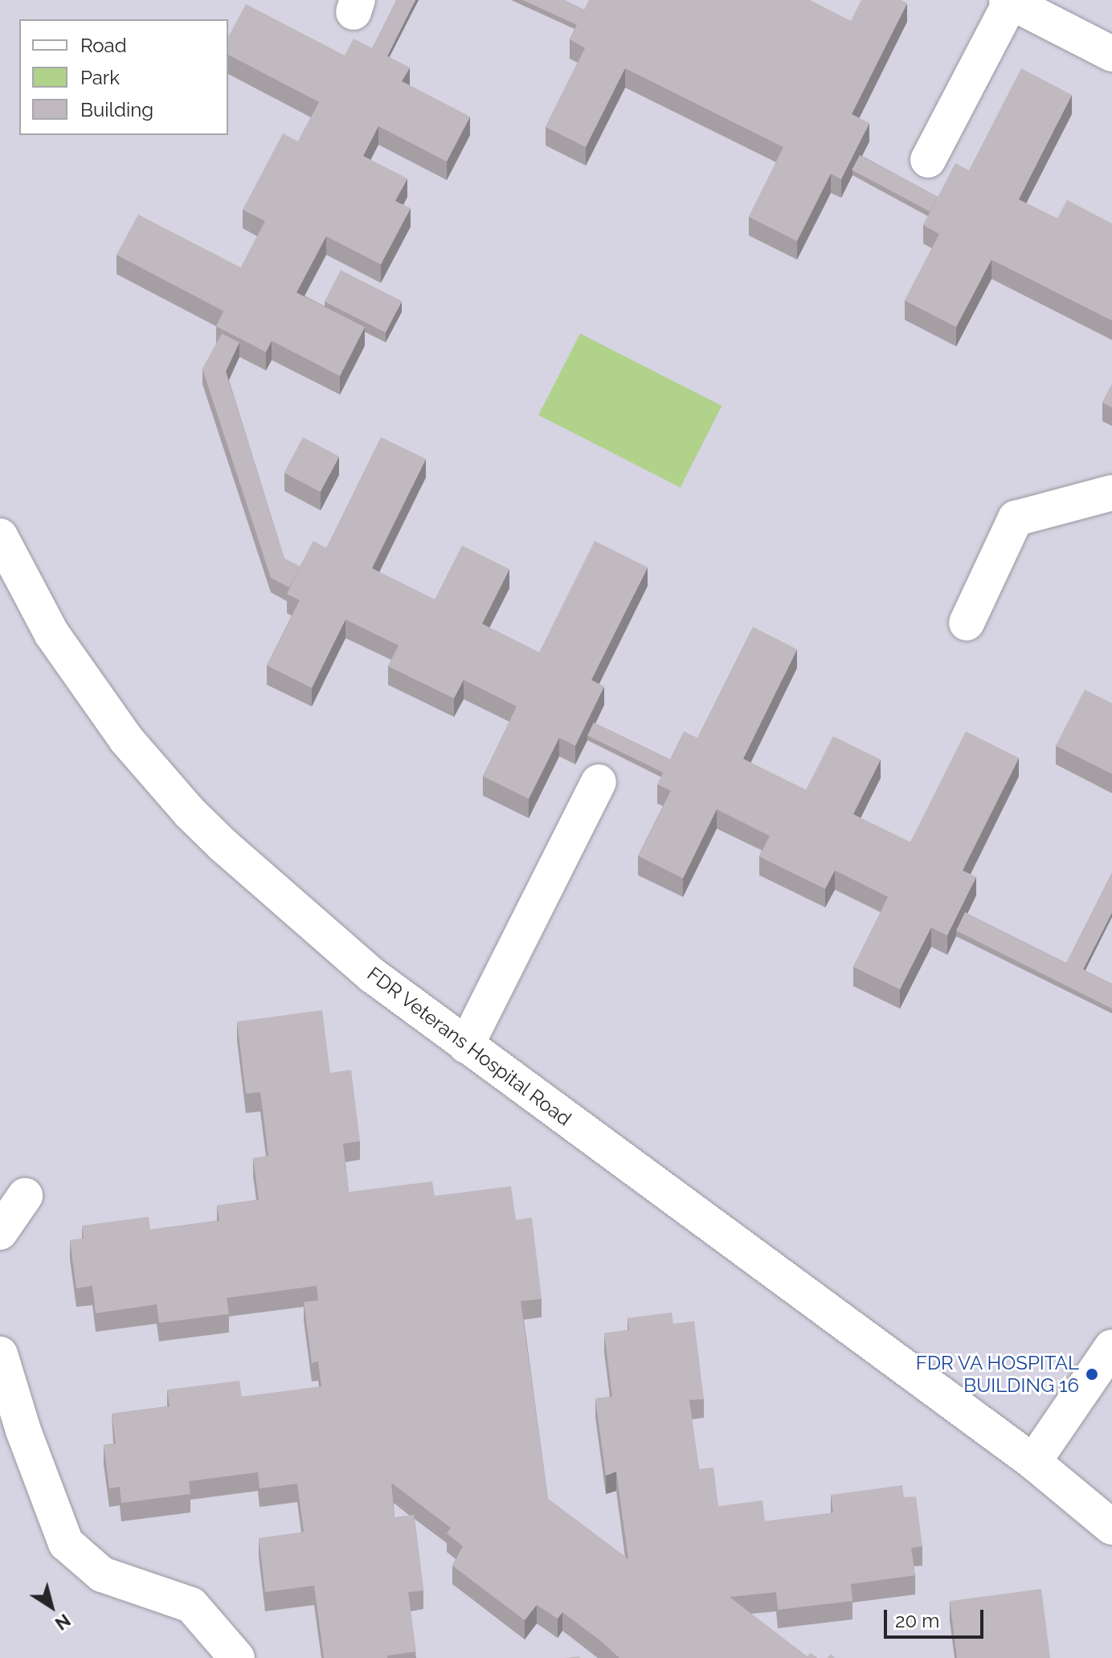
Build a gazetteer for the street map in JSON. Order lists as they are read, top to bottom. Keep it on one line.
{"streets":{"street":["FDR Veterans Hospital Road"]},"places":["FDR VA HOSPITAL BUILDING 16"],"legend":["Road","Park","Building"],"scale_bar":"20 m","north":"bottom right"}
